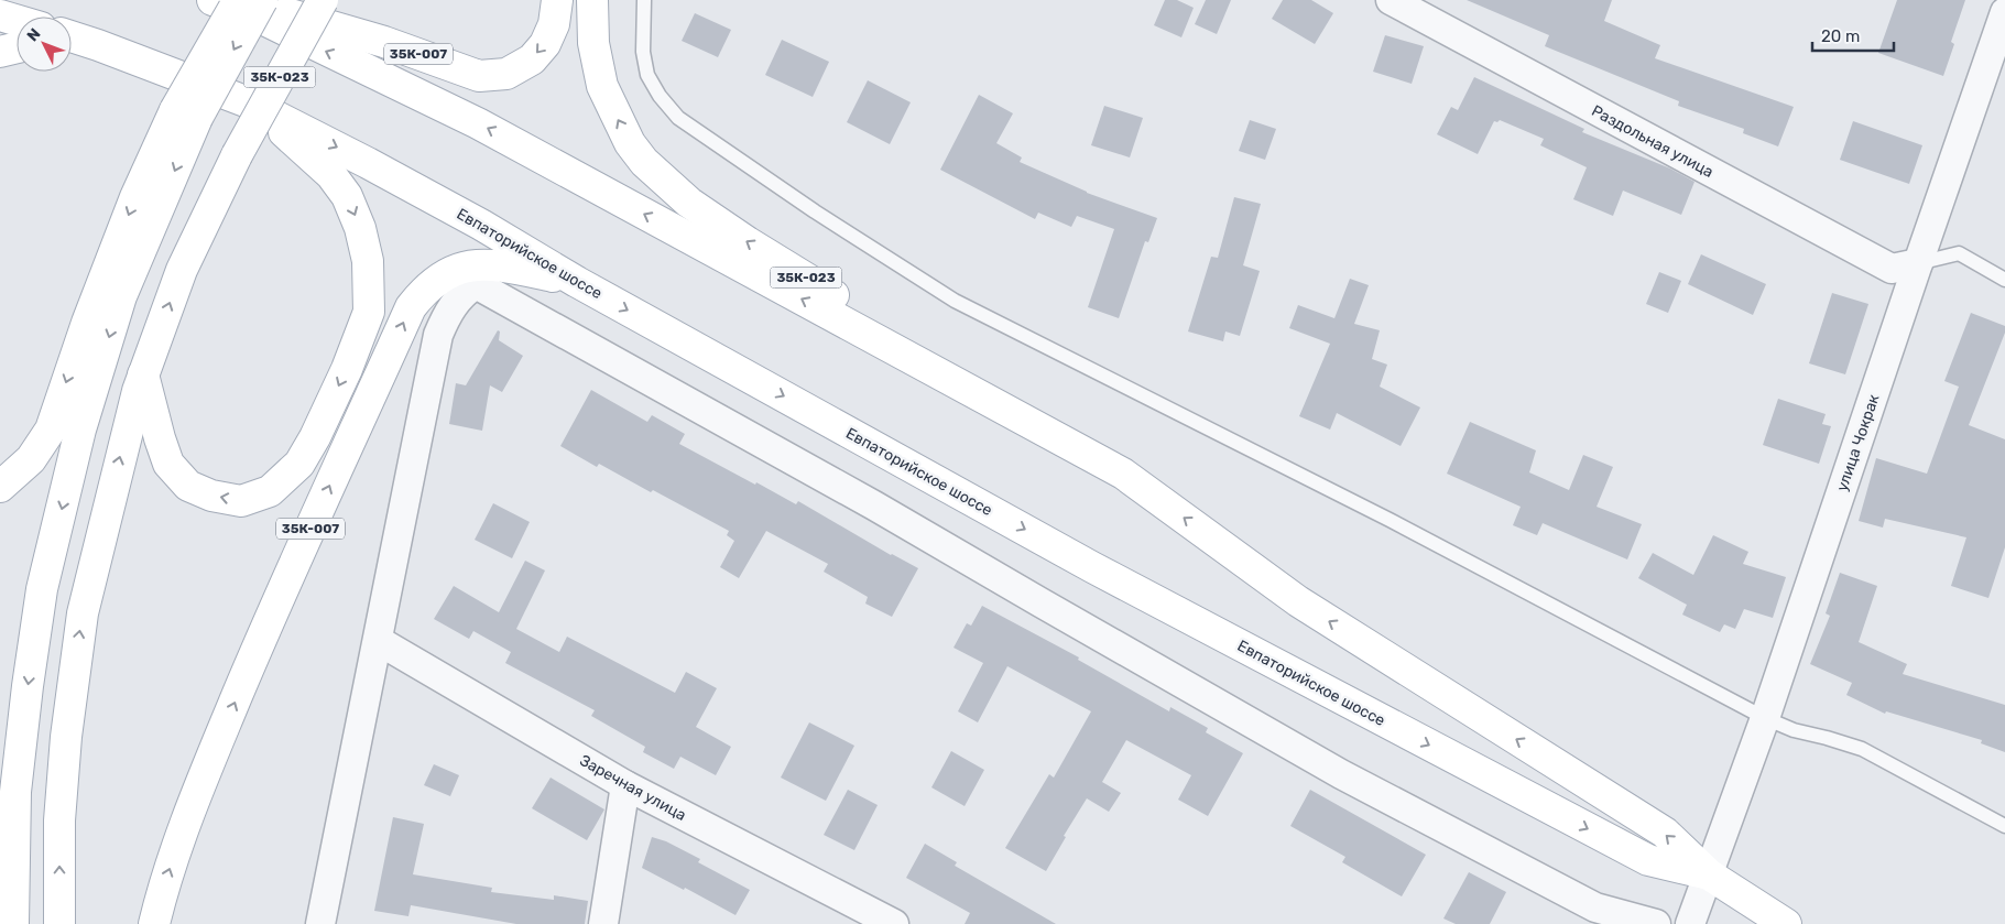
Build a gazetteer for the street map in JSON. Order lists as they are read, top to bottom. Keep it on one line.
{"streets":{"main road":["35К-007","35К-023","Евпаторийское шоссе"],"street":["Раздольная улица","улица Чокрак","Заречная улица"]},"crossings":[["35К-007","Евпаторийское шоссе"],["35К-023","Евпаторийское шоссе"],["Раздольная улица","улица Чокрак"],["Евпаторийское шоссе","улица Чокрак"]],"scale_bar":"20 m","north":"top left"}
